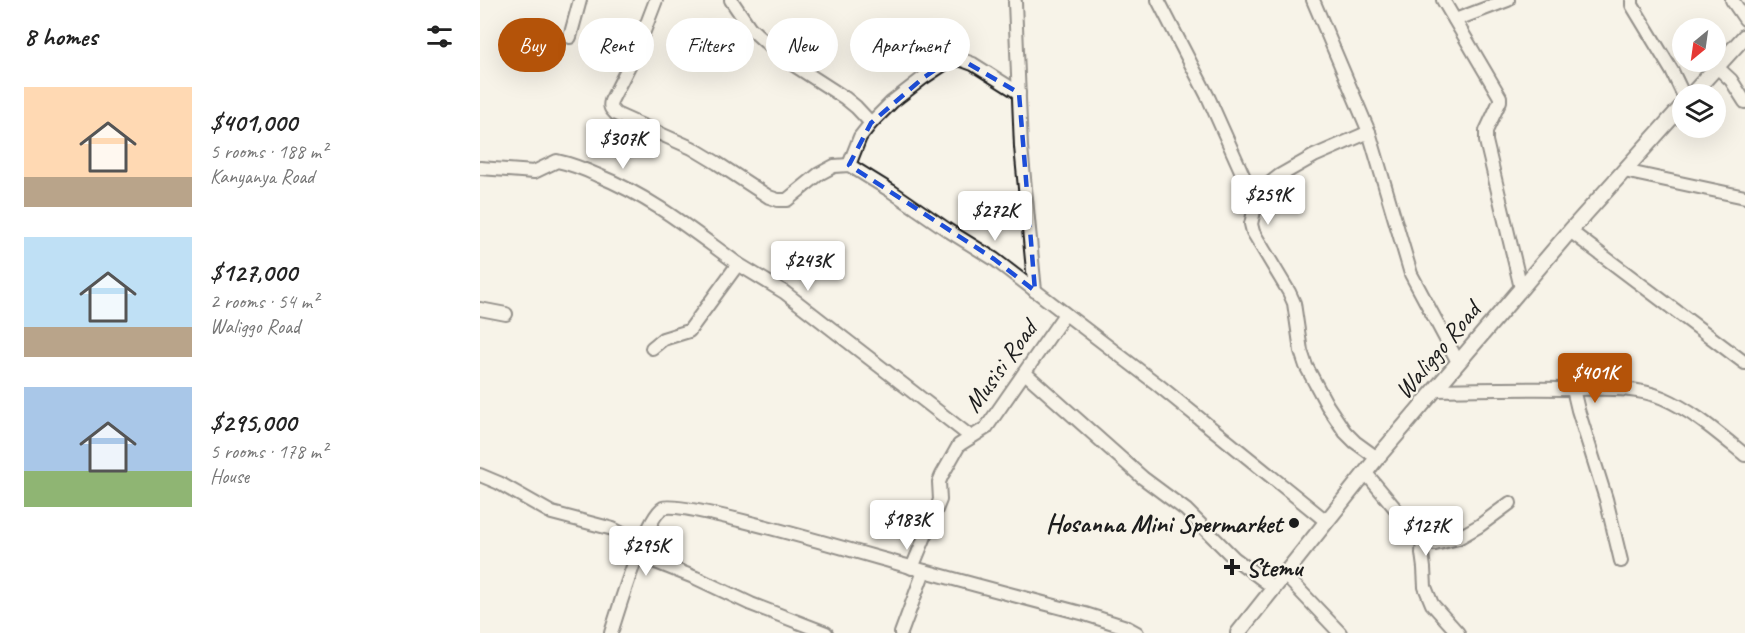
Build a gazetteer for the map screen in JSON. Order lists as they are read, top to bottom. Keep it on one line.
{"streets":{"street":["Waliggo Road","Musisi Road"]},"places":{"other":["Hosanna Mini Spermarket"],"health":["Stemu"]},"north":"bottom left","page":{"heading":"8 homes","chip":["Buy","Rent","Filters","New","Apartment"],"list":[{"name":"$401,000","note":"5 rooms · 188 m² · Kanyanya Road"},{"name":"$127,000","note":"2 rooms · 54 m² · Waliggo Road"},{"name":"$295,000","note":"5 rooms · 178 m² · House"}],"price":["$307K","$259K","$272K","$243K","$401K","$183K","$127K","$295K"]}}
